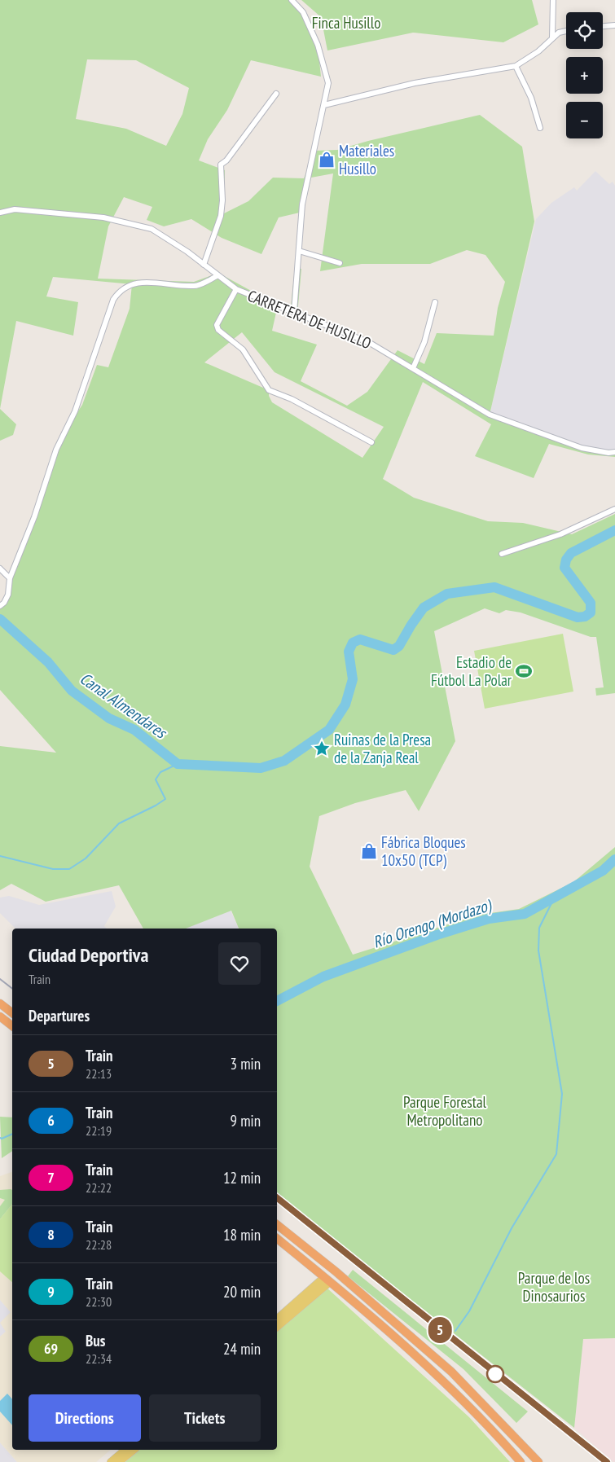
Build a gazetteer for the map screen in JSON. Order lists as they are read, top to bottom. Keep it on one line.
{"streets":{"street":["CARRETERA DE HUSILLO"]},"water":["Canal Almendares","Río Orengo (Mordazo)"],"parks":["Finca Husillo","Parque Forestal Metropolitano","Parque de los Dinosaurios"],"places":{"shop":["Materiales Husillo","Fábrica Bloques 10x50 (TCP)"],"sports":["Estadio de Fútbol La Polar"],"place":["Ruinas de la Presa de la Zanja Real"]},"page":{"on_map":"5","map_buttons":["+","−"],"heading":[["Ciudad Deportiva","Train"],"Departures"],"list":[{"mark":"5","name":"Train","note":"22:13","value":"3 min"},{"mark":"6","name":"Train","note":"22:19","value":"9 min"},{"mark":"7","name":"Train","note":"22:22","value":"12 min"},{"mark":"8","name":"Train","note":"22:28","value":"18 min"},{"mark":"9","name":"Train","note":"22:30","value":"20 min"},{"mark":"69","name":"Bus","note":"22:34","value":"24 min"}],"buttons":["Directions","Tickets"]}}
